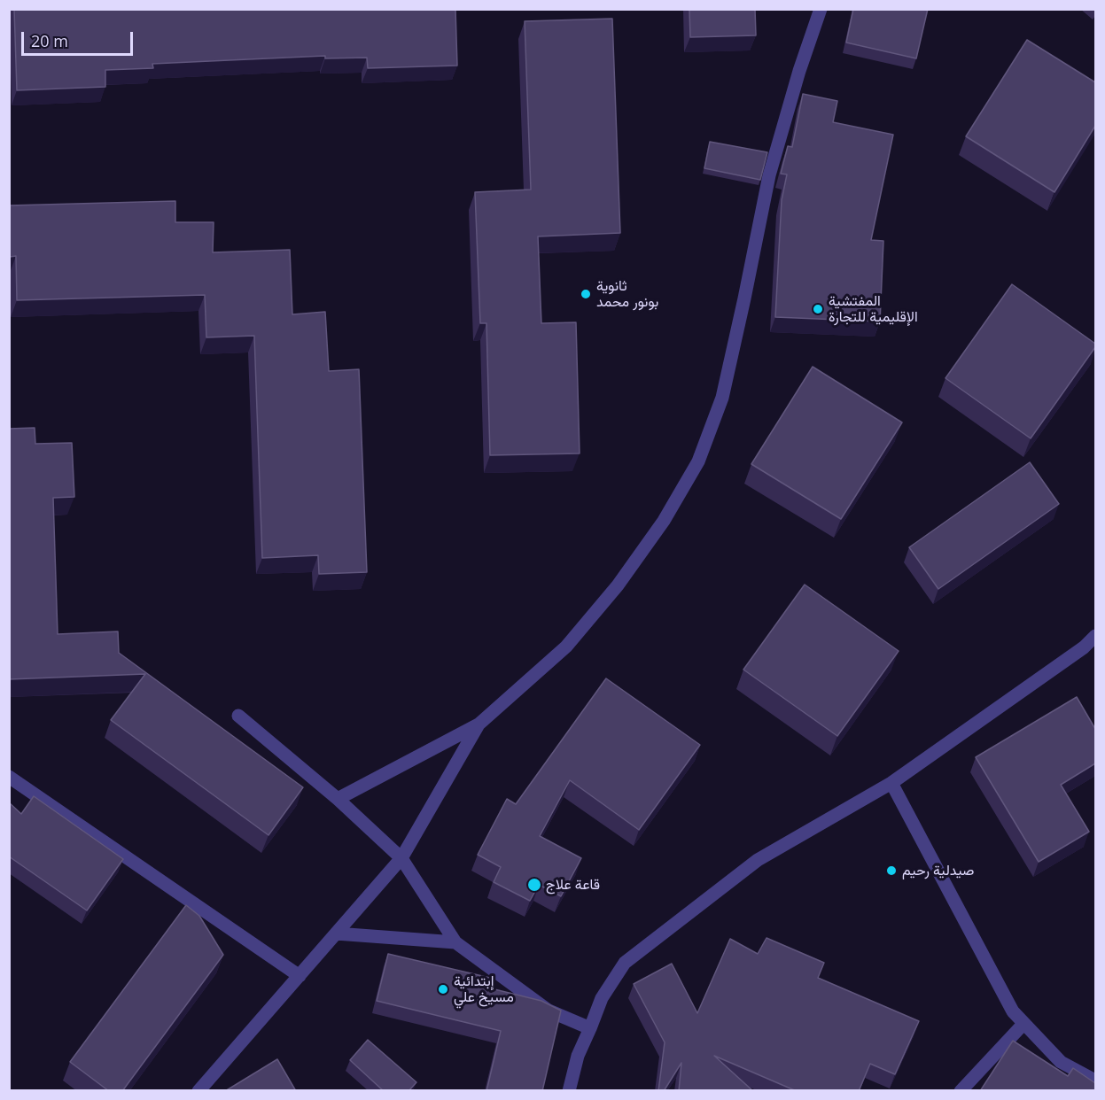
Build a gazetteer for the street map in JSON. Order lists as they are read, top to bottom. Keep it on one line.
{"places":["ثانوية بونور محمد","المفتشية الإقليمية للتجارة","صيدلية رحيم","قاعة علاج","إبتدائية مسيخ علي"],"scale_bar":"20 m"}
